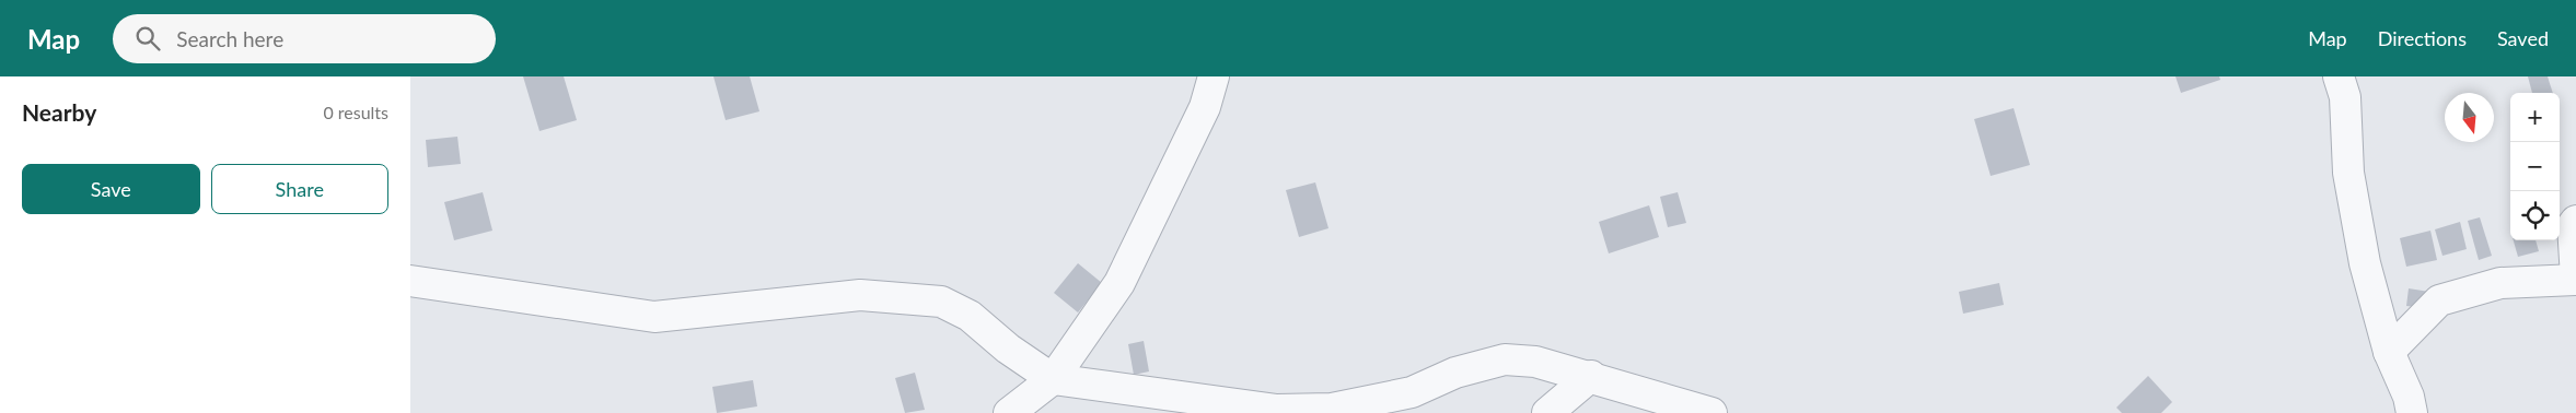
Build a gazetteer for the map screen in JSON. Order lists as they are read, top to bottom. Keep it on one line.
{"north":"bottom","page":{"header":"Map","search":"Search here","nav":["Map","Directions","Saved"],"heading":["Nearby","0 results"],"map_buttons":["+","−"],"buttons":["Save","Share"]}}
